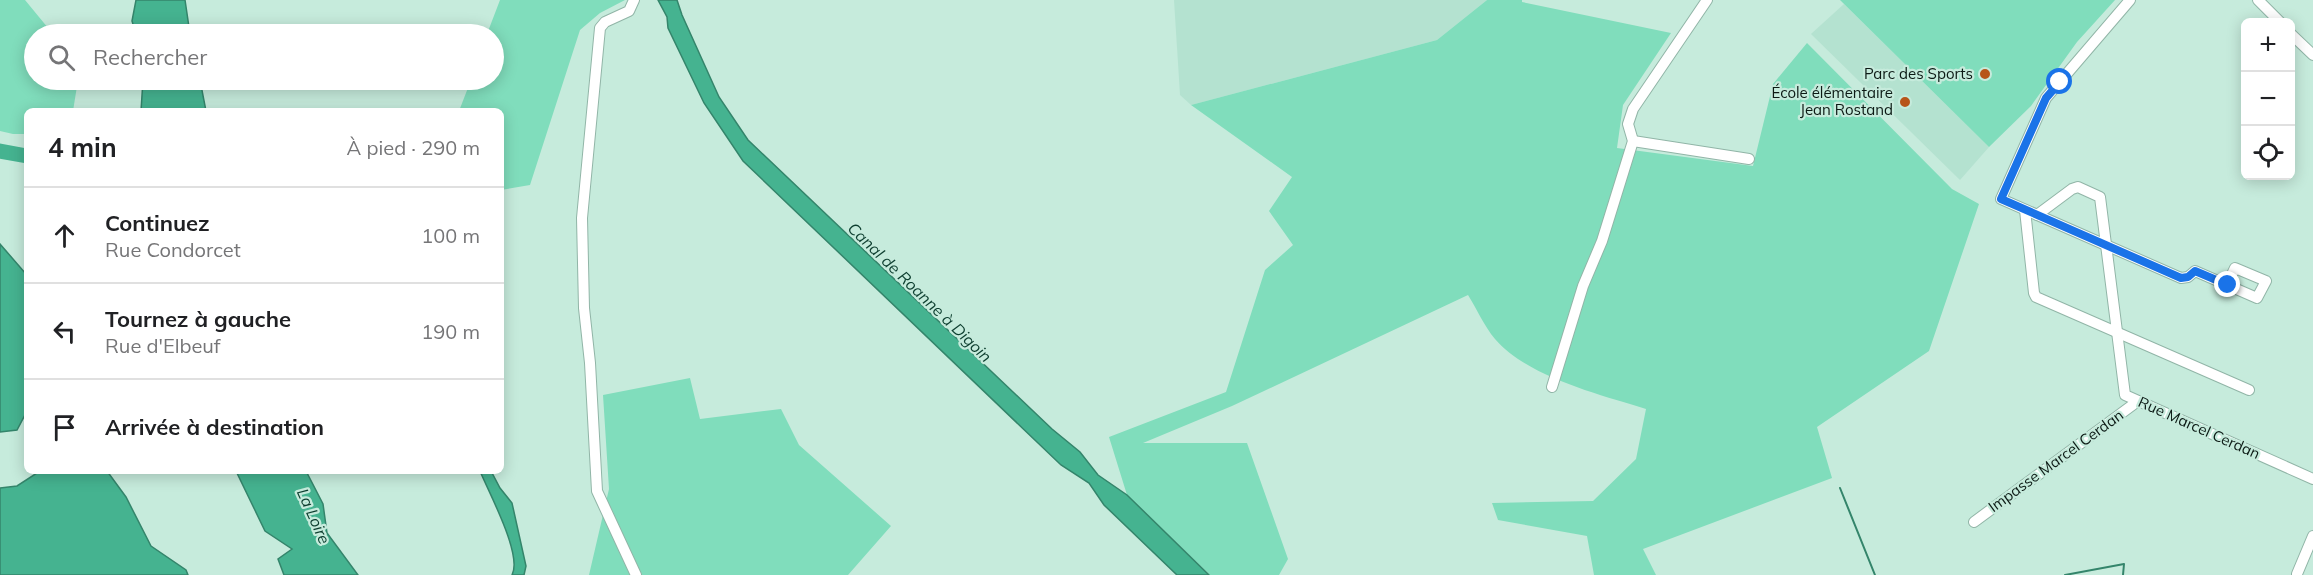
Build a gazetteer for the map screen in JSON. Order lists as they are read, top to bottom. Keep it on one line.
{"streets":{"street":["Rue Marcel Cerdan","Impasse Marcel Cerdan"]},"crossings":[["Rue Marcel Cerdan","Impasse Marcel Cerdan"]],"water":["Canal de Roanne à Digoin","La Loire"],"places":["Parc des Sports","École élémentaire Jean Rostand"],"page":{"map_buttons":["+","−"],"search":"Rechercher","heading":["4 min","À pied · 290 m"],"list":[["Continuez","Rue Condorcet","100 m"],["Tournez à gauche","Rue d'Elbeuf","190 m"],"Arrivée à destination"]}}
